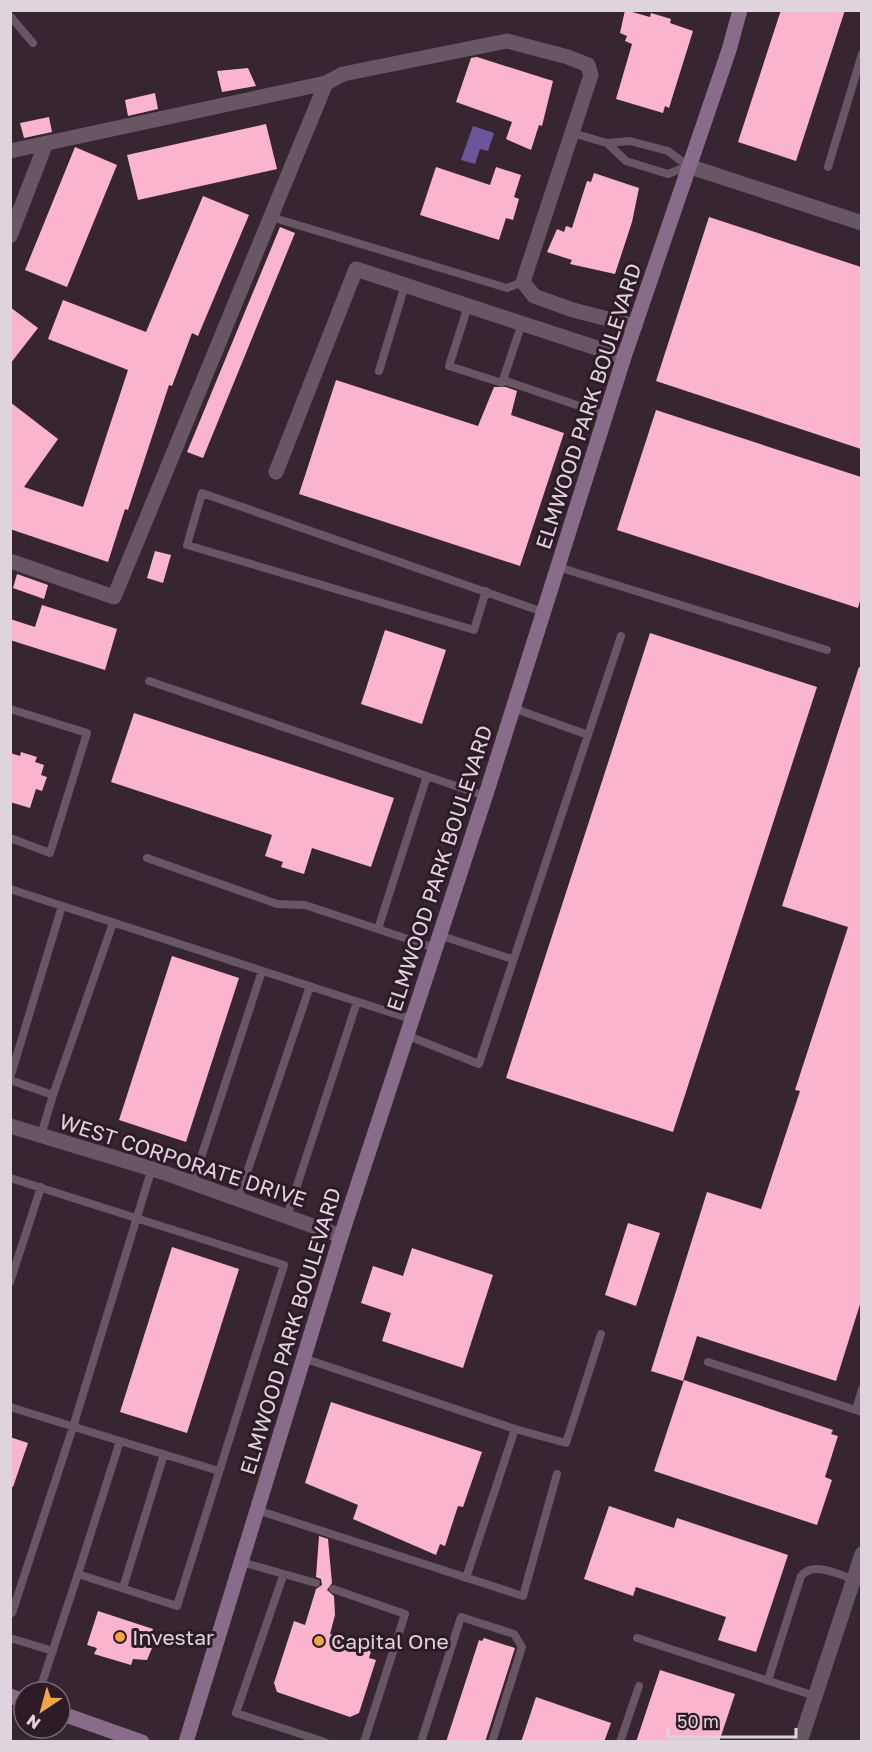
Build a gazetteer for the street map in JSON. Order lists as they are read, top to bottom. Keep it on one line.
{"streets":{"street":["ELMWOOD PARK BOULEVARD","WEST CORPORATE DRIVE"]},"crossings":[["ELMWOOD PARK BOULEVARD","WEST CORPORATE DRIVE"]],"places":["Investar","Capital One"],"scale_bar":"50 m","north":"bottom left"}
